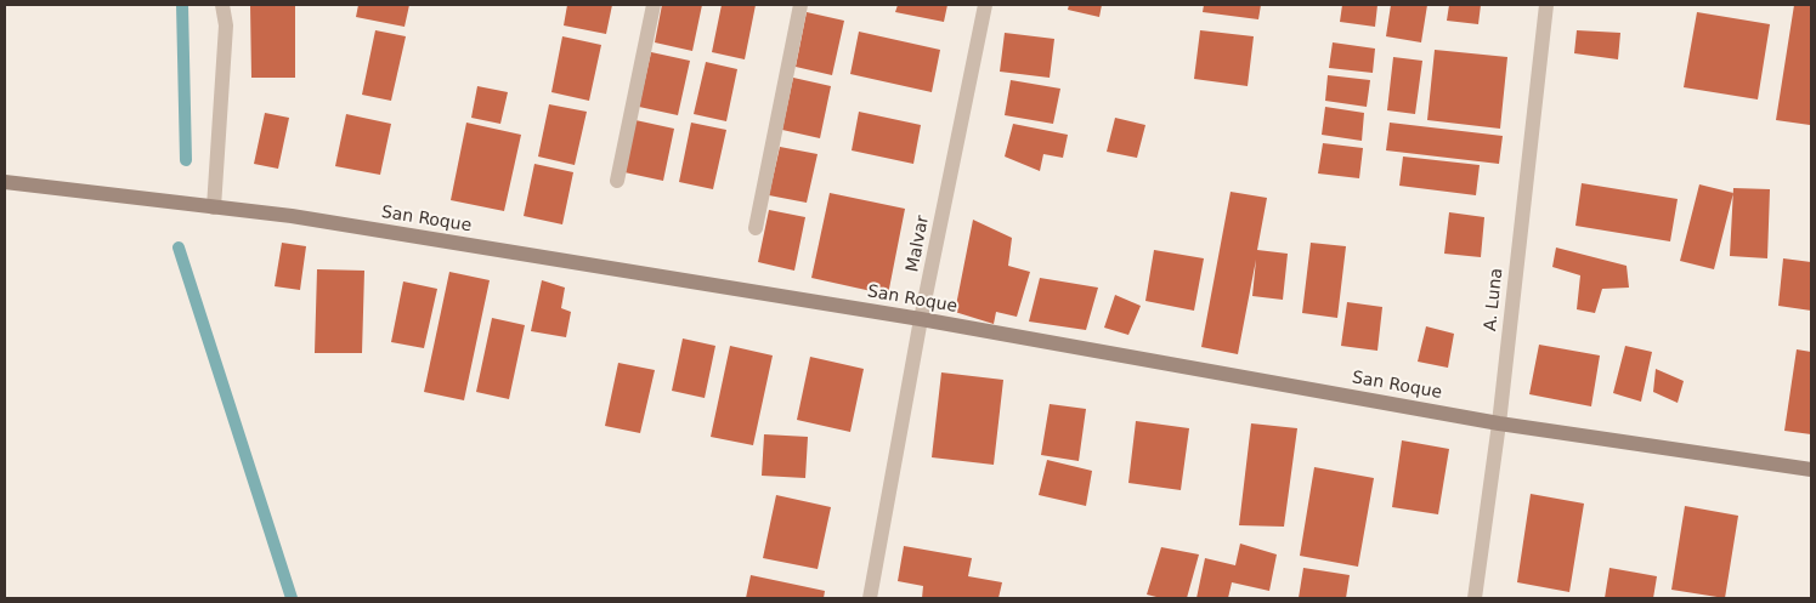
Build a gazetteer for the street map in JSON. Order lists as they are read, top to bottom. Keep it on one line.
{"streets":{"street":["San Roque","Malvar","A. Luna"]},"crossings":[["San Roque","Malvar"],["San Roque","A. Luna"]]}
